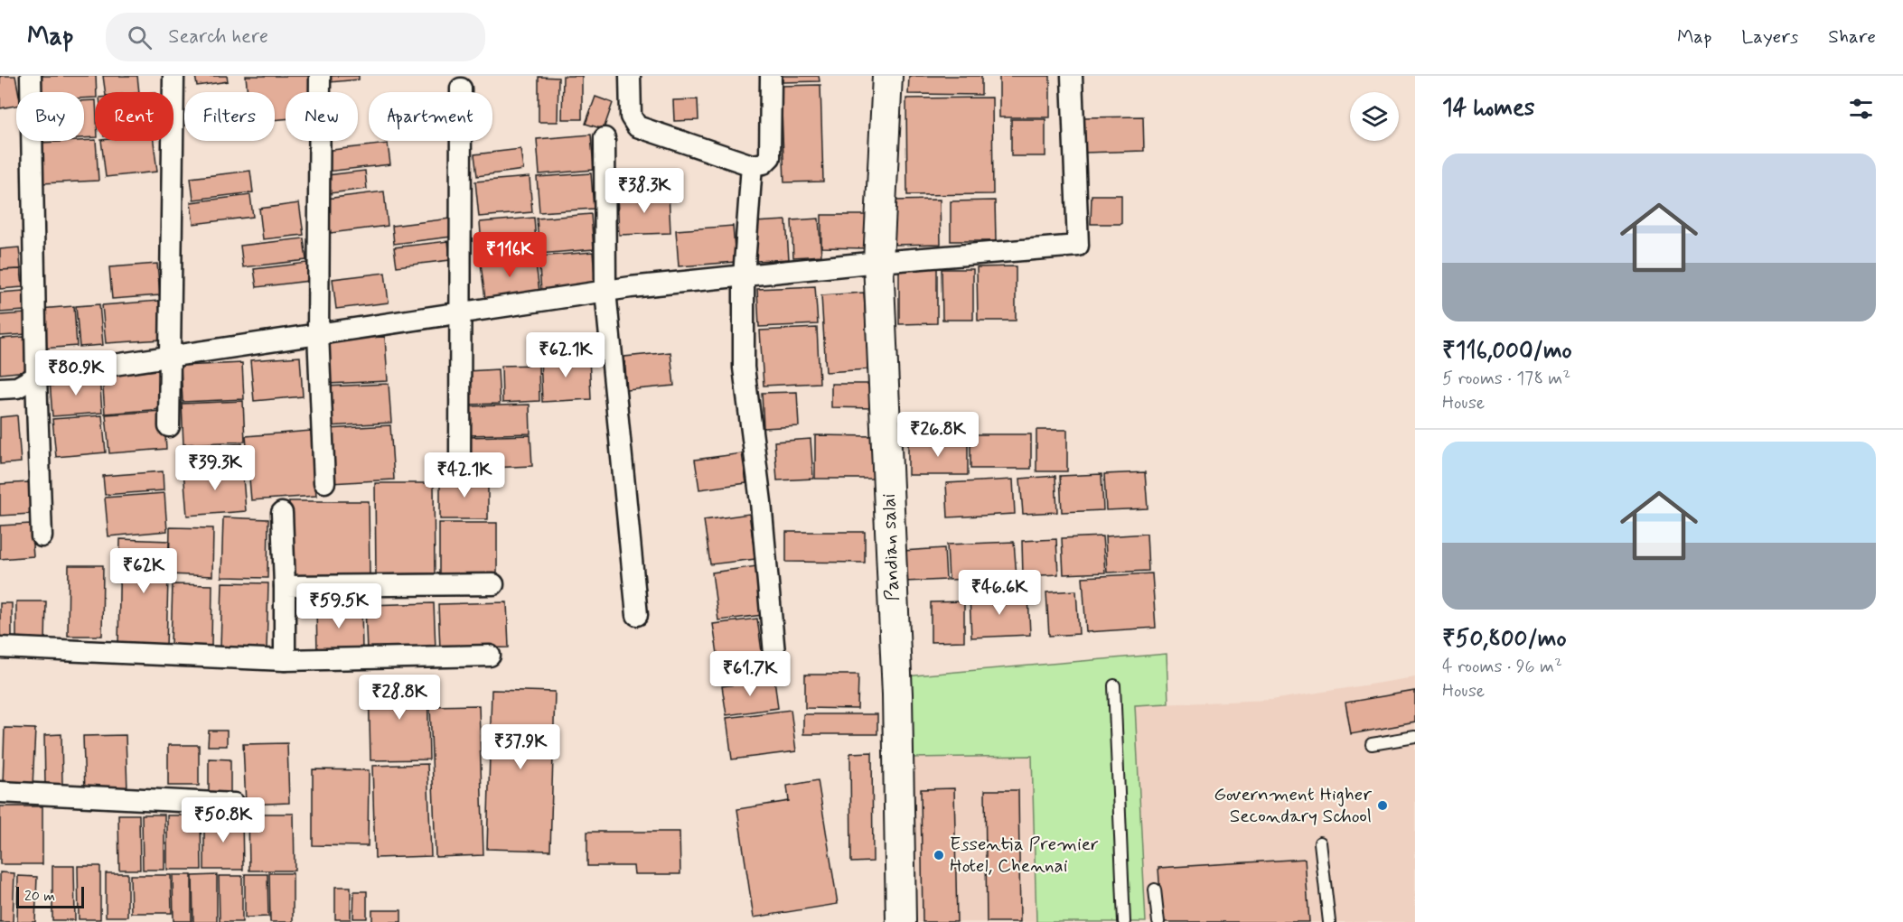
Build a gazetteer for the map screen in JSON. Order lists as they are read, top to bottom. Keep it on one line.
{"streets":{"street":["Pandian salai"]},"places":["Government Higher Secondary School","Essentia Premier Hotel, Chennai"],"scale_bar":"20 m","page":{"header":"Map","search":"Search here","nav":["Map","Layers","Share"],"heading":"14 homes","chip":["Buy","Rent","Filters","New","Apartment"],"list":[{"name":"₹116,000/mo","note":"5 rooms · 178 m² · House"},{"name":"₹50,800/mo","note":"4 rooms · 96 m² · House"}],"price":["₹38.3K","₹116K","₹62.1K","₹80.9K","₹26.8K","₹39.3K","₹42.1K","₹62K","₹46.6K","₹59.5K","₹61.7K","₹28.8K","₹37.9K","₹50.8K"],"scale":"20 m"}}
